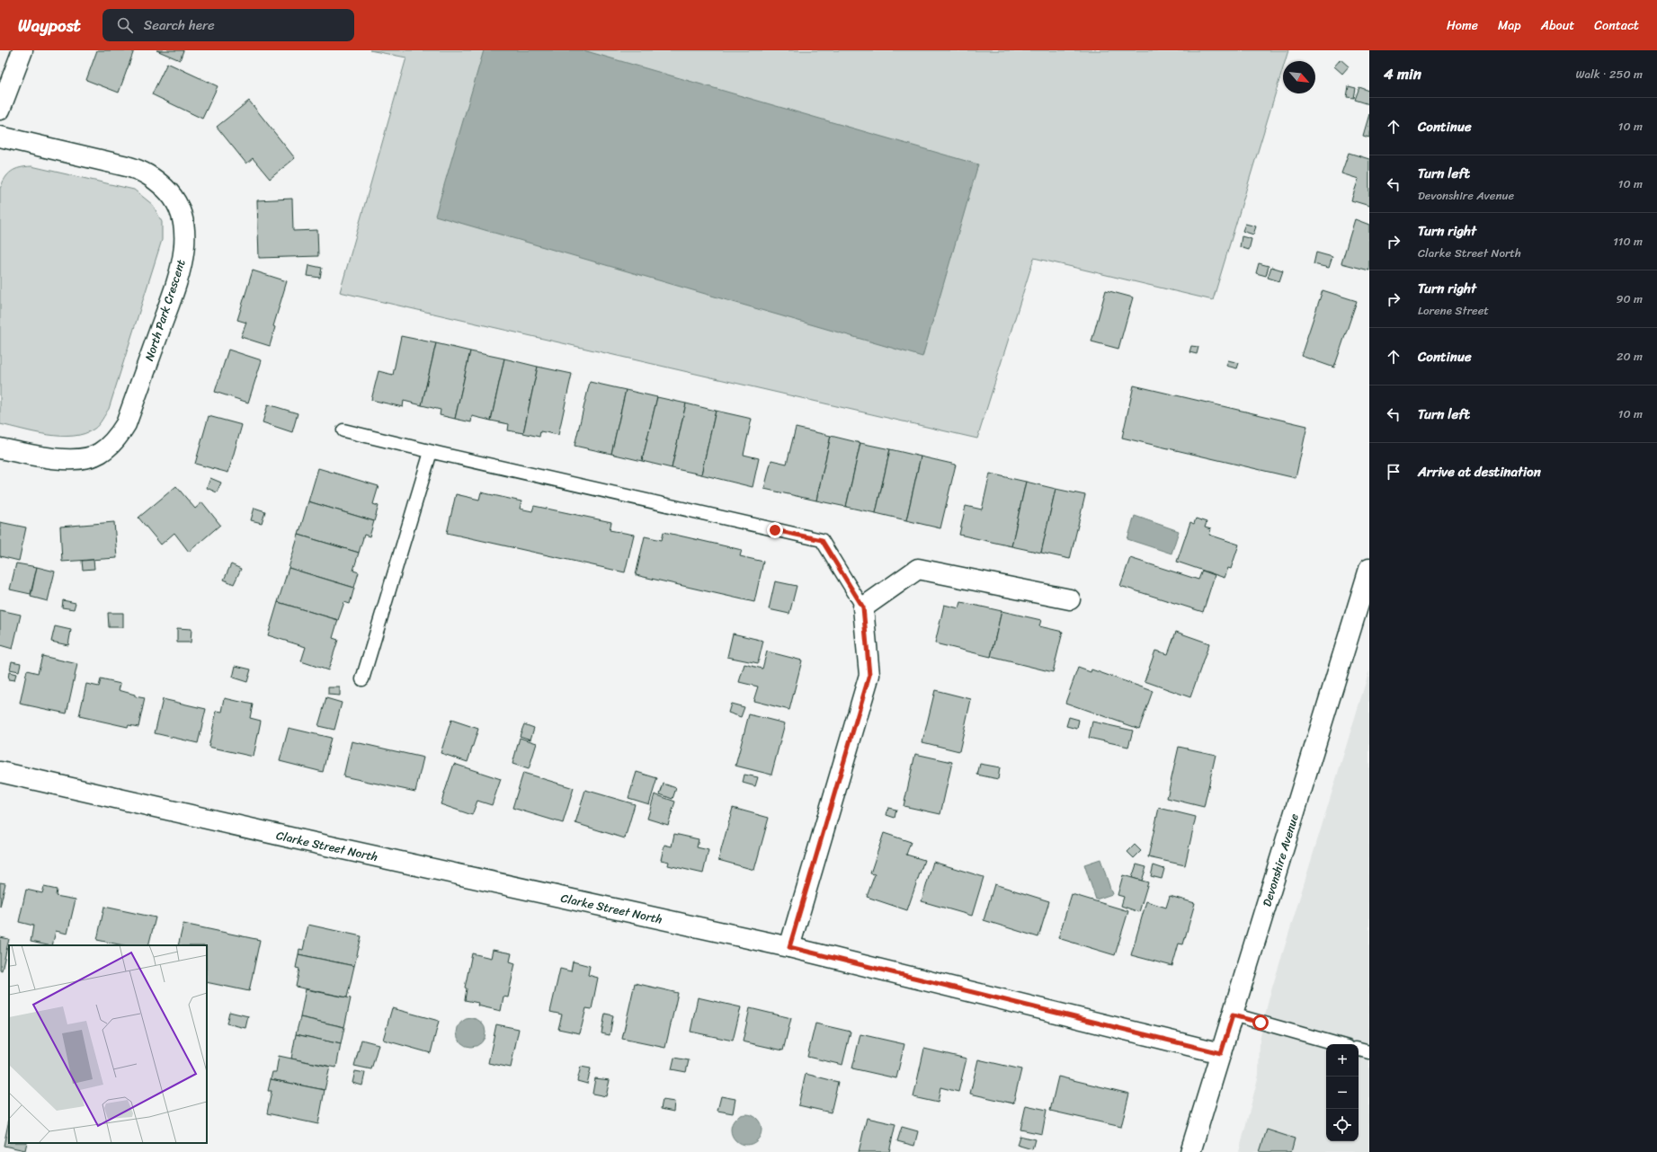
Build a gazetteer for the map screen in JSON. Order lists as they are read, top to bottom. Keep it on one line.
{"streets":{"street":["North Park Crescent","Clarke Street North","Devonshire Avenue"]},"crossings":[["Clarke Street North","Devonshire Avenue"]],"north":"bottom right","page":{"header":"Waypost","search":"Search here","nav":["Home","Map","About","Contact"],"heading":["4 min","Walk · 250 m"],"list":[["Continue","10 m"],["Turn left","Devonshire Avenue","10 m"],["Turn right","Clarke Street North","110 m"],["Turn right","Lorene Street","90 m"],["Continue","20 m"],["Turn left","10 m"],"Arrive at destination"],"map_buttons":["+","−"]}}
